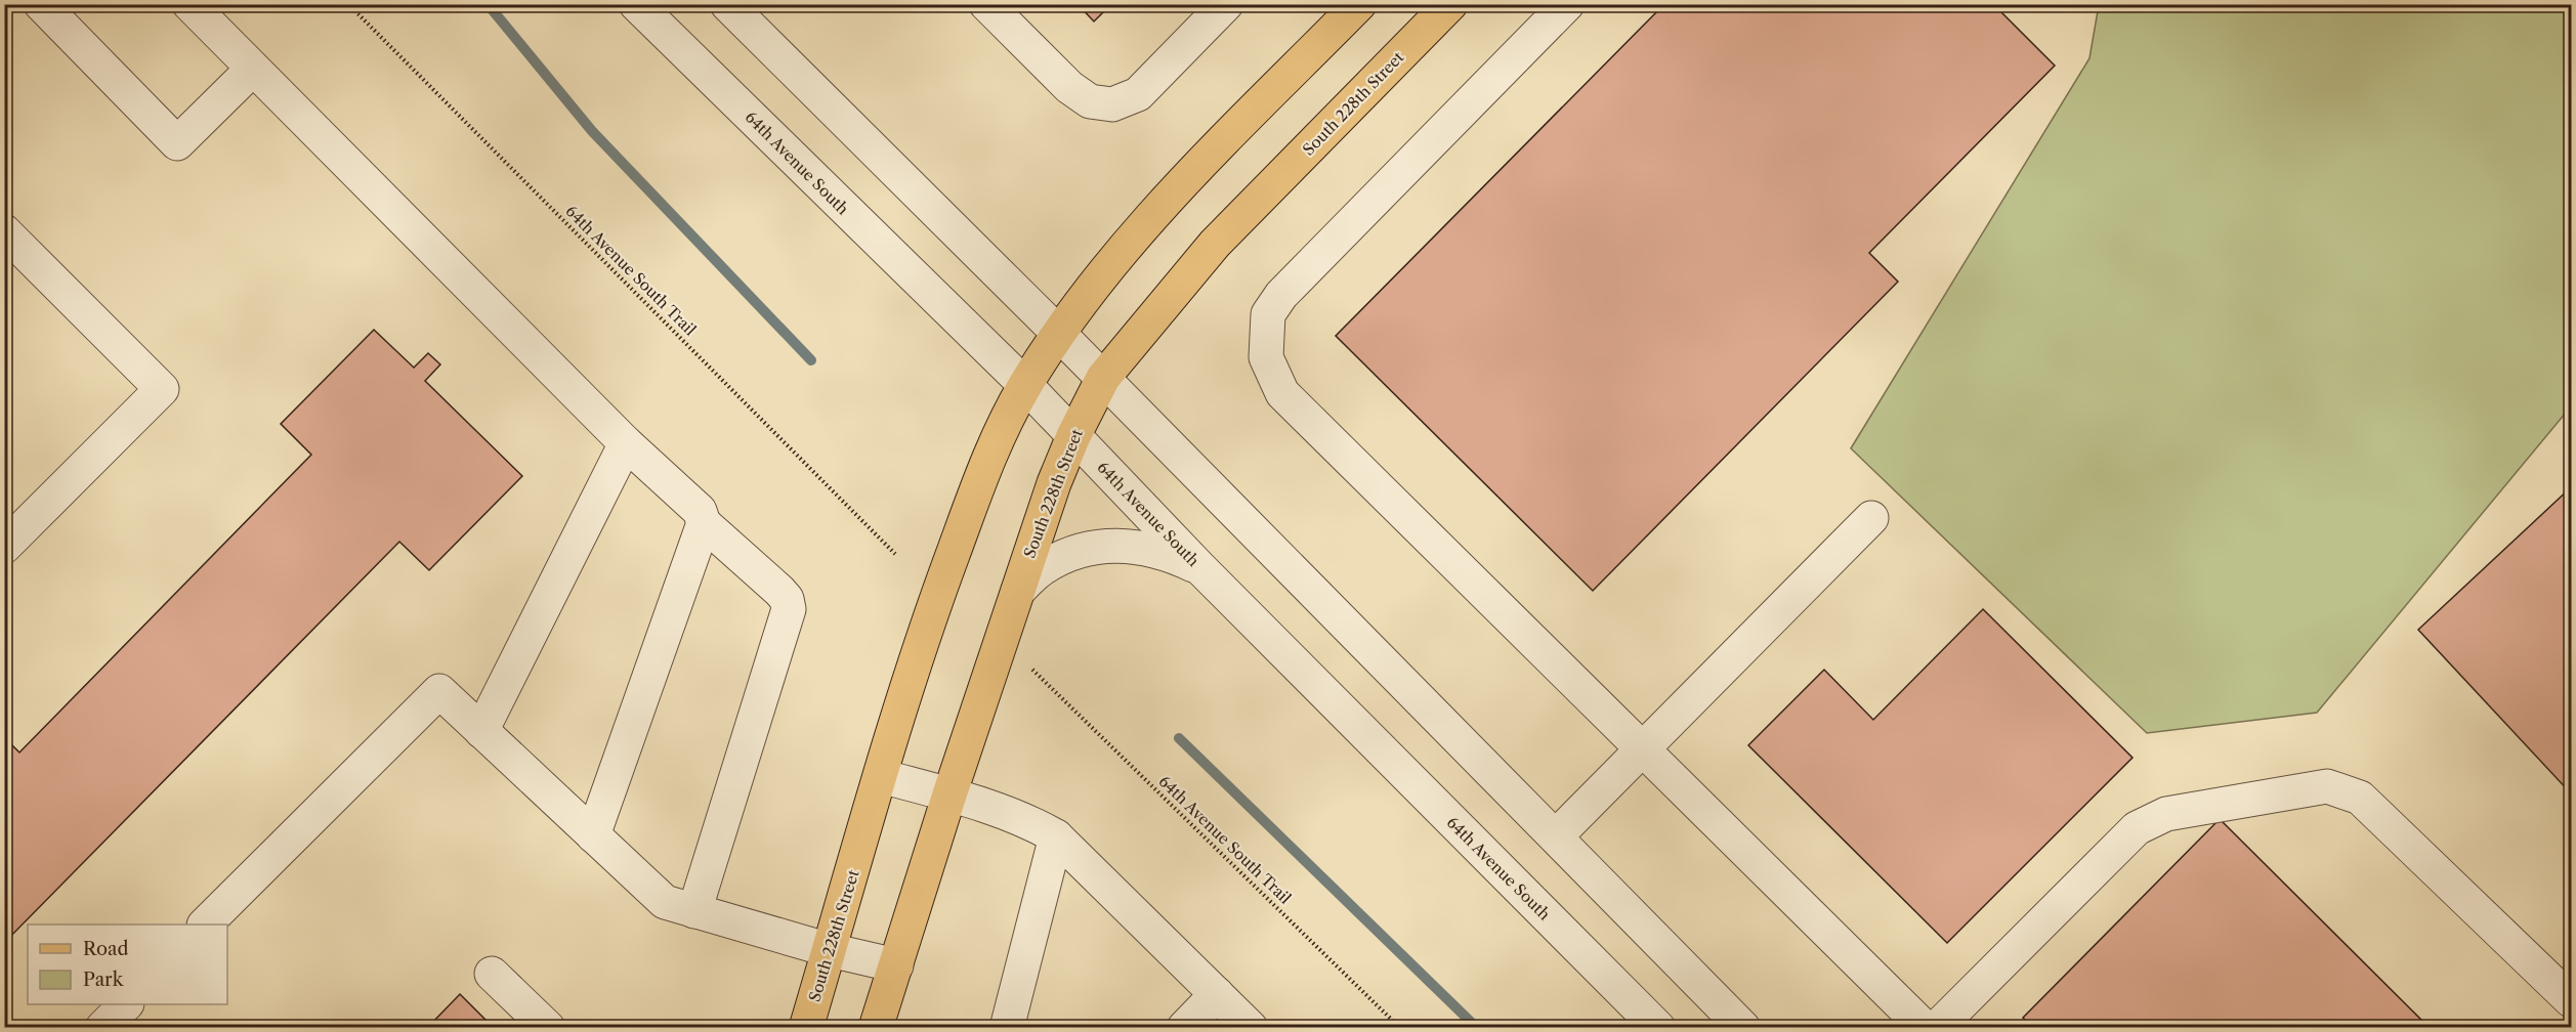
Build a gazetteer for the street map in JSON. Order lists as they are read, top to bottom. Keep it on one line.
{"streets":{"main road":["South 228th Street"],"street":["64th Avenue South"],"path":["64th Avenue South Trail"]},"crossings":[["South 228th Street","64th Avenue South"]],"legend":["Road","Park"]}
